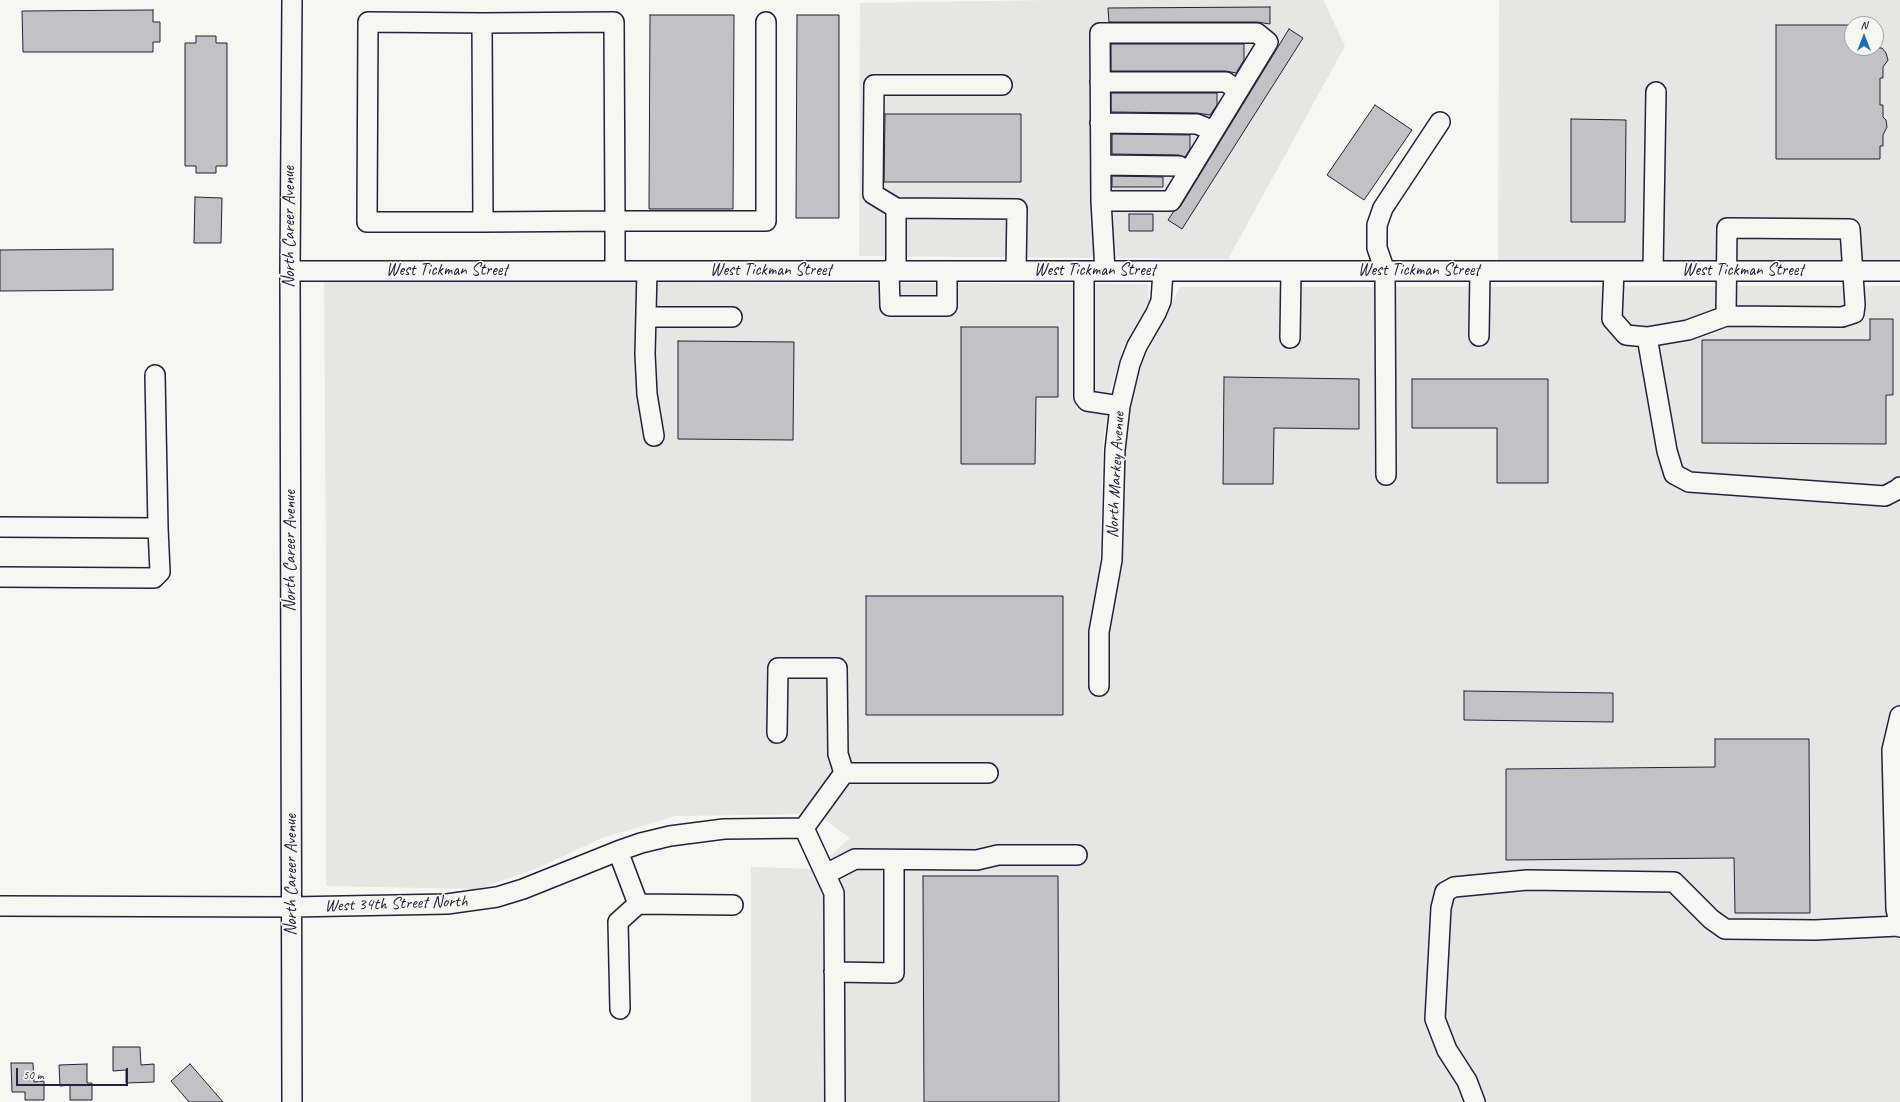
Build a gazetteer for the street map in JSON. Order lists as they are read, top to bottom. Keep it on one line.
{"streets":{"street":["North Career Avenue","West Tickman Street","North Markey Avenue","West 34th Street North"]},"crossings":[["North Career Avenue","West Tickman Street"],["North Career Avenue","West 34th Street North"],["West Tickman Street","North Markey Avenue"]],"scale_bar":"50 m","north":"top"}
